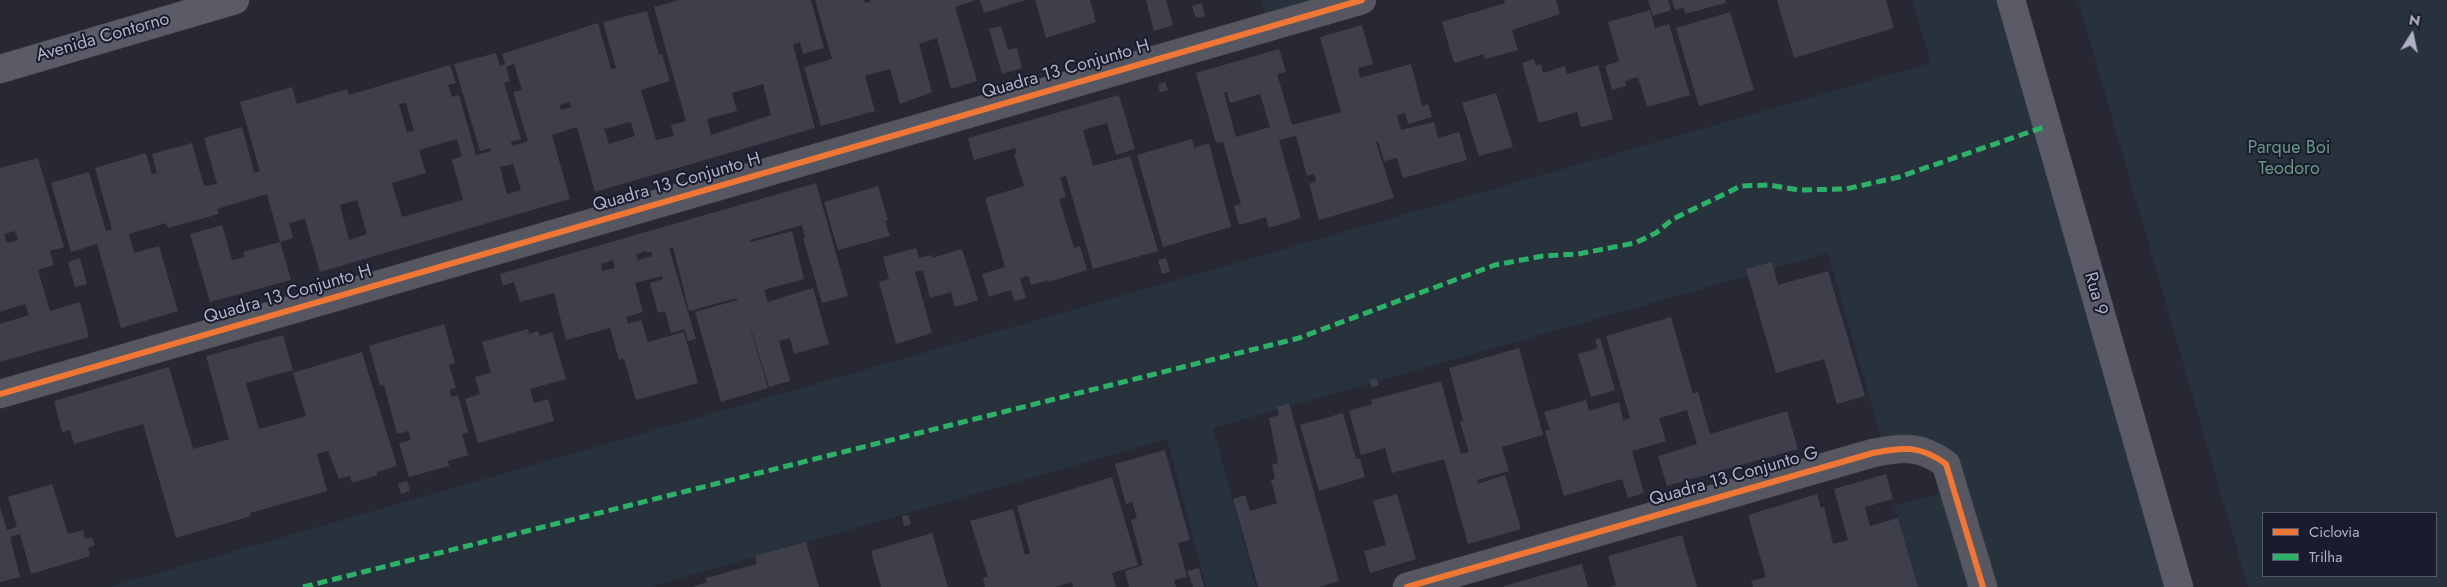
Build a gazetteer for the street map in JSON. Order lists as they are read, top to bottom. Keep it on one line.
{"streets":{"street":["Avenida Contorno","Quadra 13 Conjunto H","Rua 9","Quadra 13 Conjunto G"]},"parks":["Parque Boi Teodoro"],"legend":["Ciclovia","Trilha"],"north":"top"}
